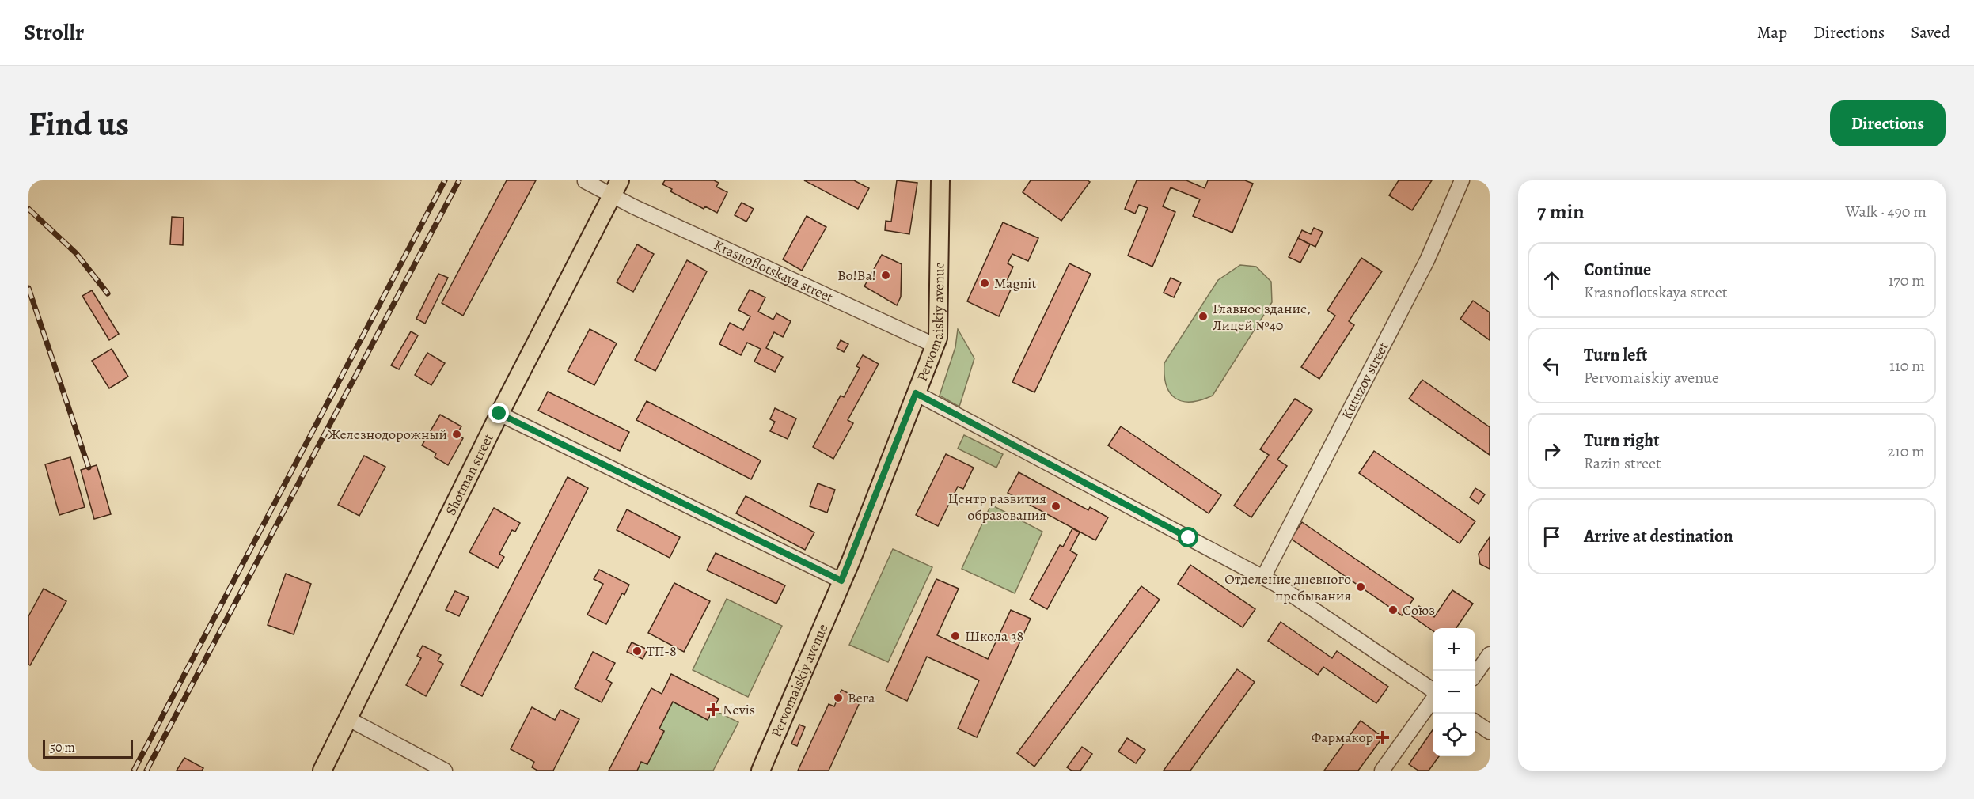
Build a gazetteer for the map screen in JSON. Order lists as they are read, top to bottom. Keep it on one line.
{"streets":{"main road":["Pervomaiskiy avenue","Shotman street"],"street":["Krasnoflotskaya street","Kutuzov street"]},"crossings":[["Krasnoflotskaya street","Pervomaiskiy avenue"],["Krasnoflotskaya street","Shotman street"]],"places":{"other":["Во!Ва!","Magnit","Главное здание, Лицей №40","Железнодорожный","Центр развития образования","Отделение дневного пребывания","Союз","Школа 38","ТП-8","Вега"],"health":["Nevis","Фармакор"]},"scale_bar":"50 m","page":{"header":"Strollr","nav":["Map","Directions","Saved"],"buttons":"Directions","title":"Find us","heading":["7 min","Walk · 490 m"],"list":[["Continue","Krasnoflotskaya street","170 m"],["Turn left","Pervomaiskiy avenue","110 m"],["Turn right","Razin street","210 m"],"Arrive at destination"],"map_buttons":["+","−"],"scale":"50 m"}}
